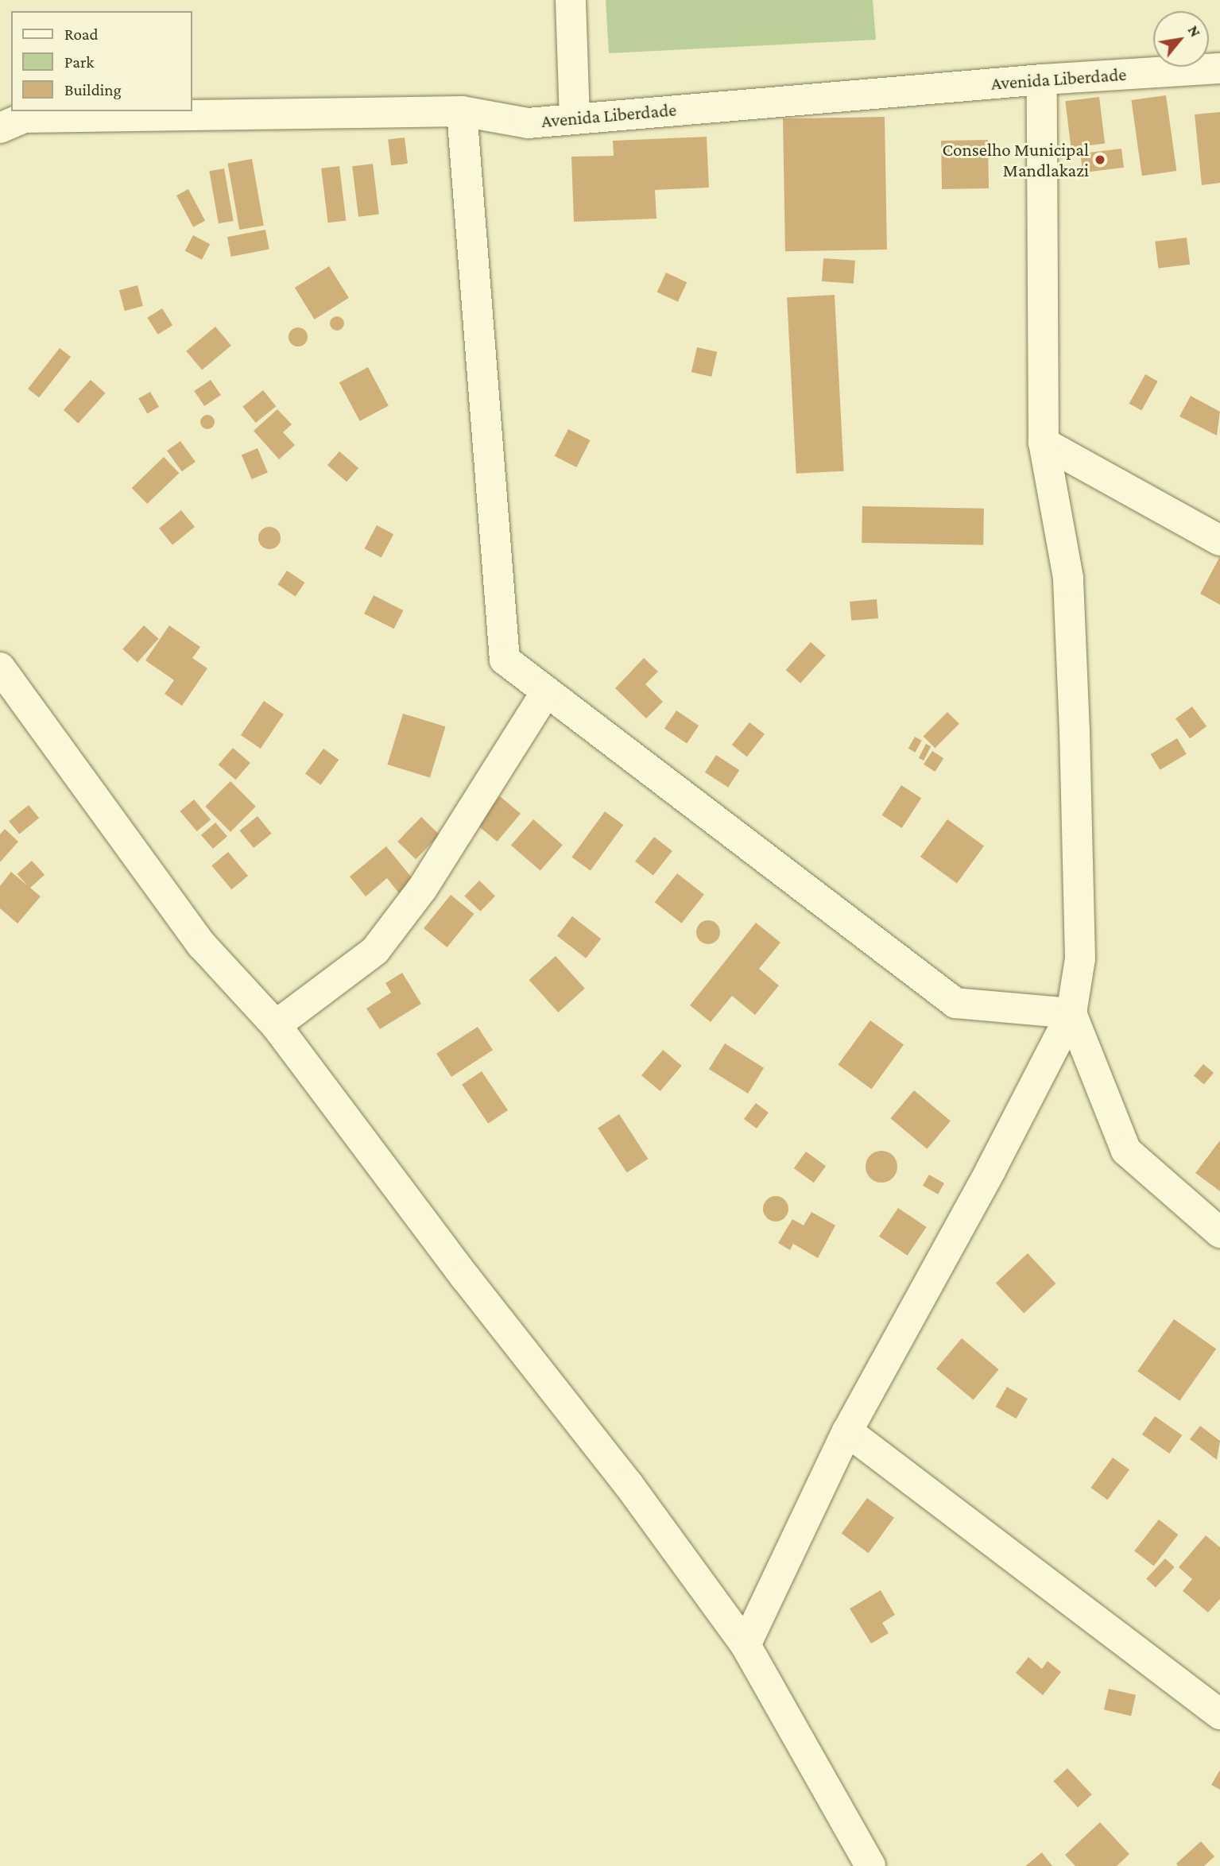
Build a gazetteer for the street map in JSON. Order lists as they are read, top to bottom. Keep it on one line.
{"streets":{"street":["Avenida Liberdade"]},"places":["Conselho Municipal Mandlakazi"],"legend":["Road","Park","Building"],"north":"top right"}
